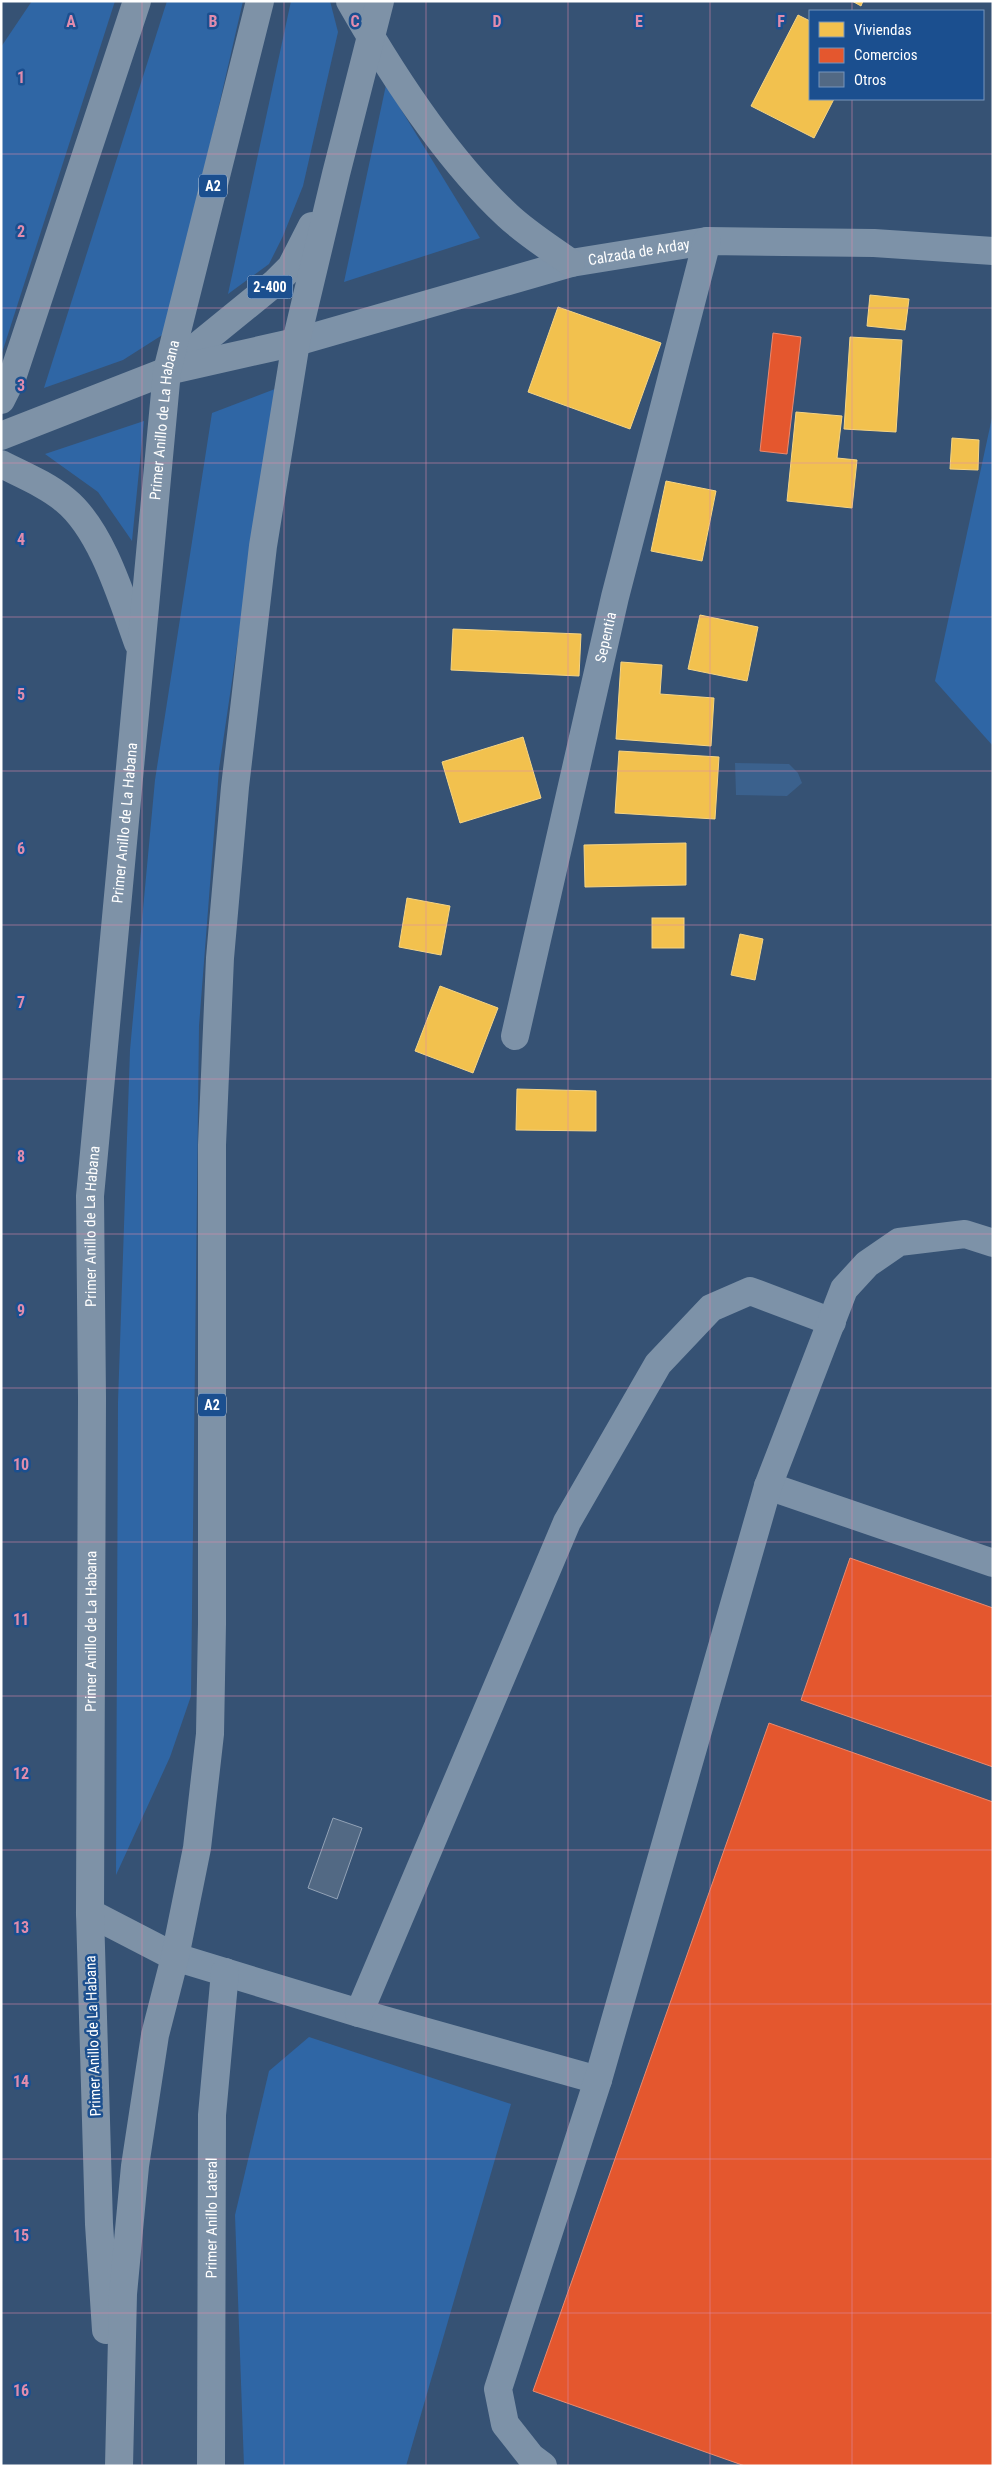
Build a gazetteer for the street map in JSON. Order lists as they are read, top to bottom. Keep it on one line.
{"streets":{"highway":["A2","2-400","Primer Anillo de La Habana"],"street":["Calzada de Arday","Sepentia","Primer Anillo Lateral"]},"crossings":[["A2","Calzada de Arday"],["A2","2-400"],["Calzada de Arday","Sepentia"],["2-400","Primer Anillo de La Habana"]],"legend":["Viviendas","Comercios","Otros"],"grid":{"columns":["A","B","C","D","E","F"],"rows":["1","2","3","4","5","6","7","8","9","10","11","12","13","14","15","16"]}}
